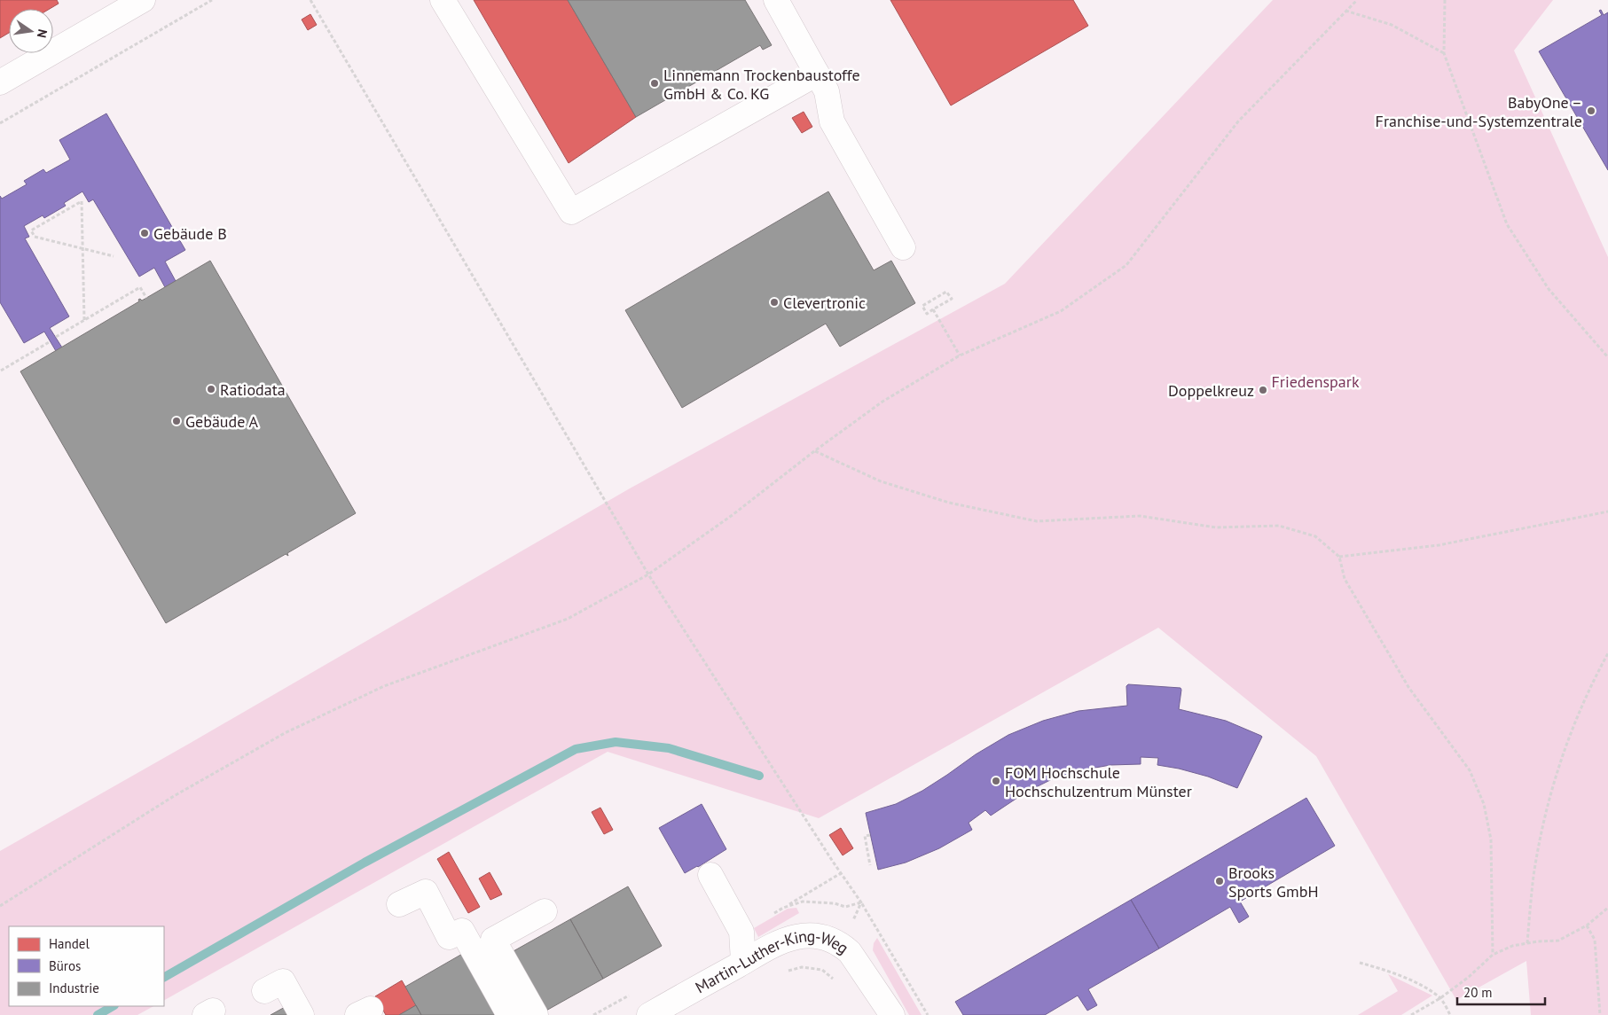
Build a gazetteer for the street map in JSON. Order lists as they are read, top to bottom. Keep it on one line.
{"streets":{"street":["Martin-Luther-King-Weg"]},"parks":["Friedenspark"],"places":["Linnemann Trockenbaustoffe GmbH & Co. KG","BabyOne – Franchise-und-Systemzentrale","Gebäude B","Clevertronic","Ratiodata","Doppelkreuz","Gebäude A","FOM Hochschule Hochschulzentrum Münster","Brooks Sports GmbH"],"legend":["Handel","Büros","Industrie"],"scale_bar":"20 m","north":"right"}
